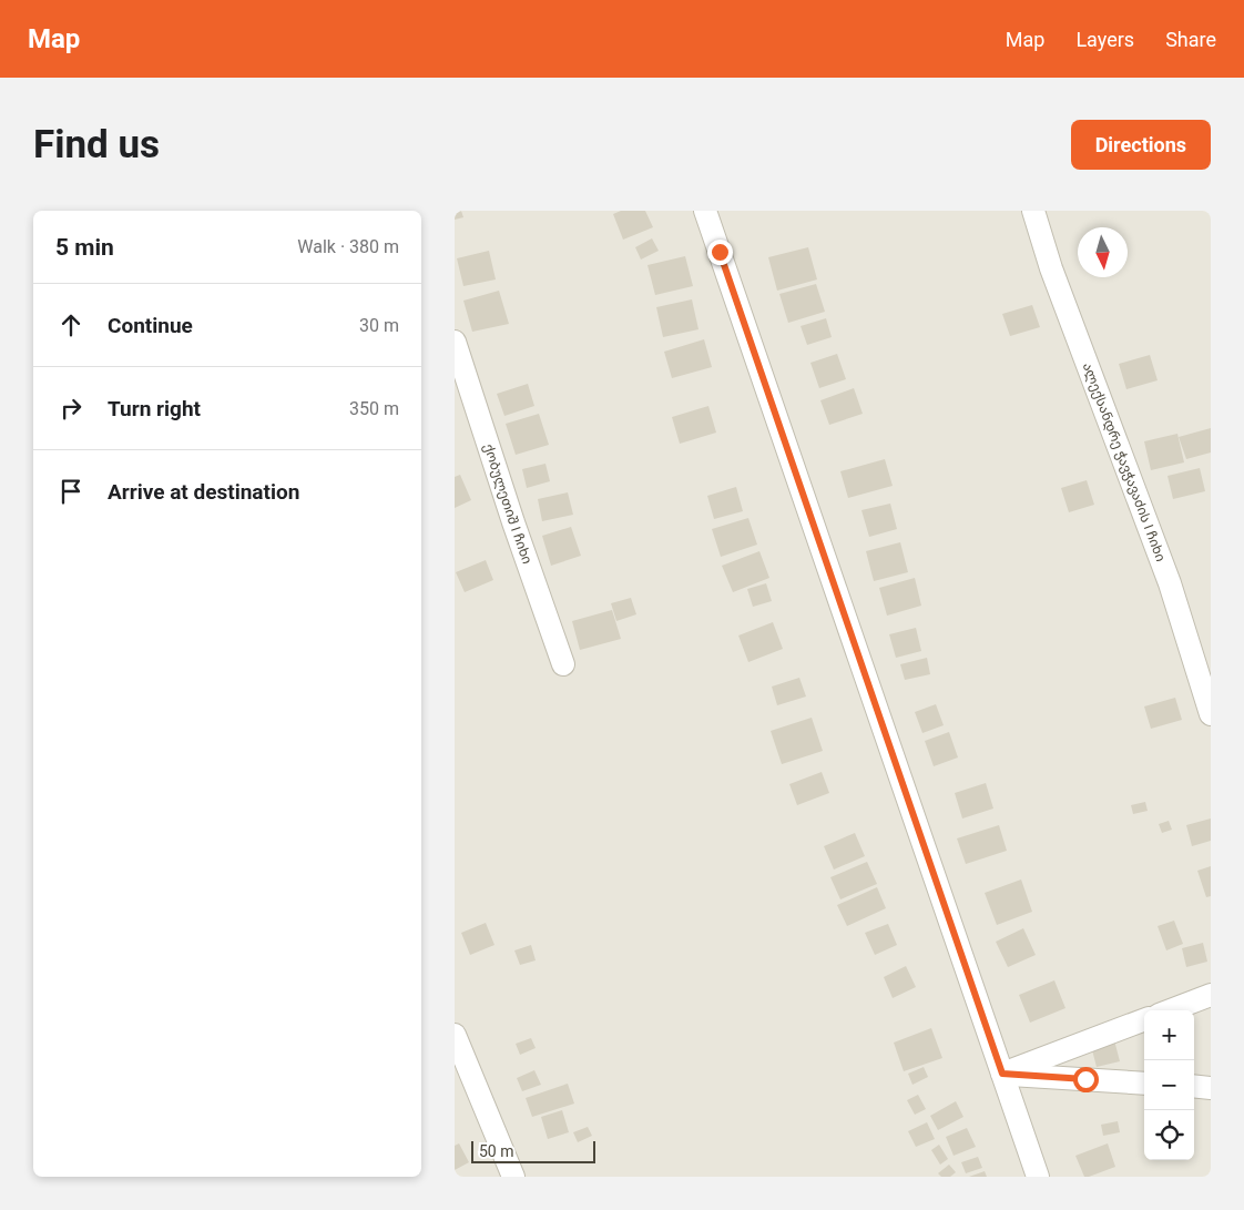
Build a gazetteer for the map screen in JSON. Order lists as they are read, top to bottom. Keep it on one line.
{"streets":{"street":["ალექსანდრე ჭავჭავაძის I ჩიხი","ქობულეთიშ I ჩიხი"]},"scale_bar":"50 m","north":"bottom","page":{"header":"Map","nav":["Map","Layers","Share"],"buttons":"Directions","title":"Find us","heading":["5 min","Walk · 380 m"],"list":[["Continue","30 m"],["Turn right","350 m"],"Arrive at destination"],"map_buttons":["+","−"],"scale":"50 m"}}
